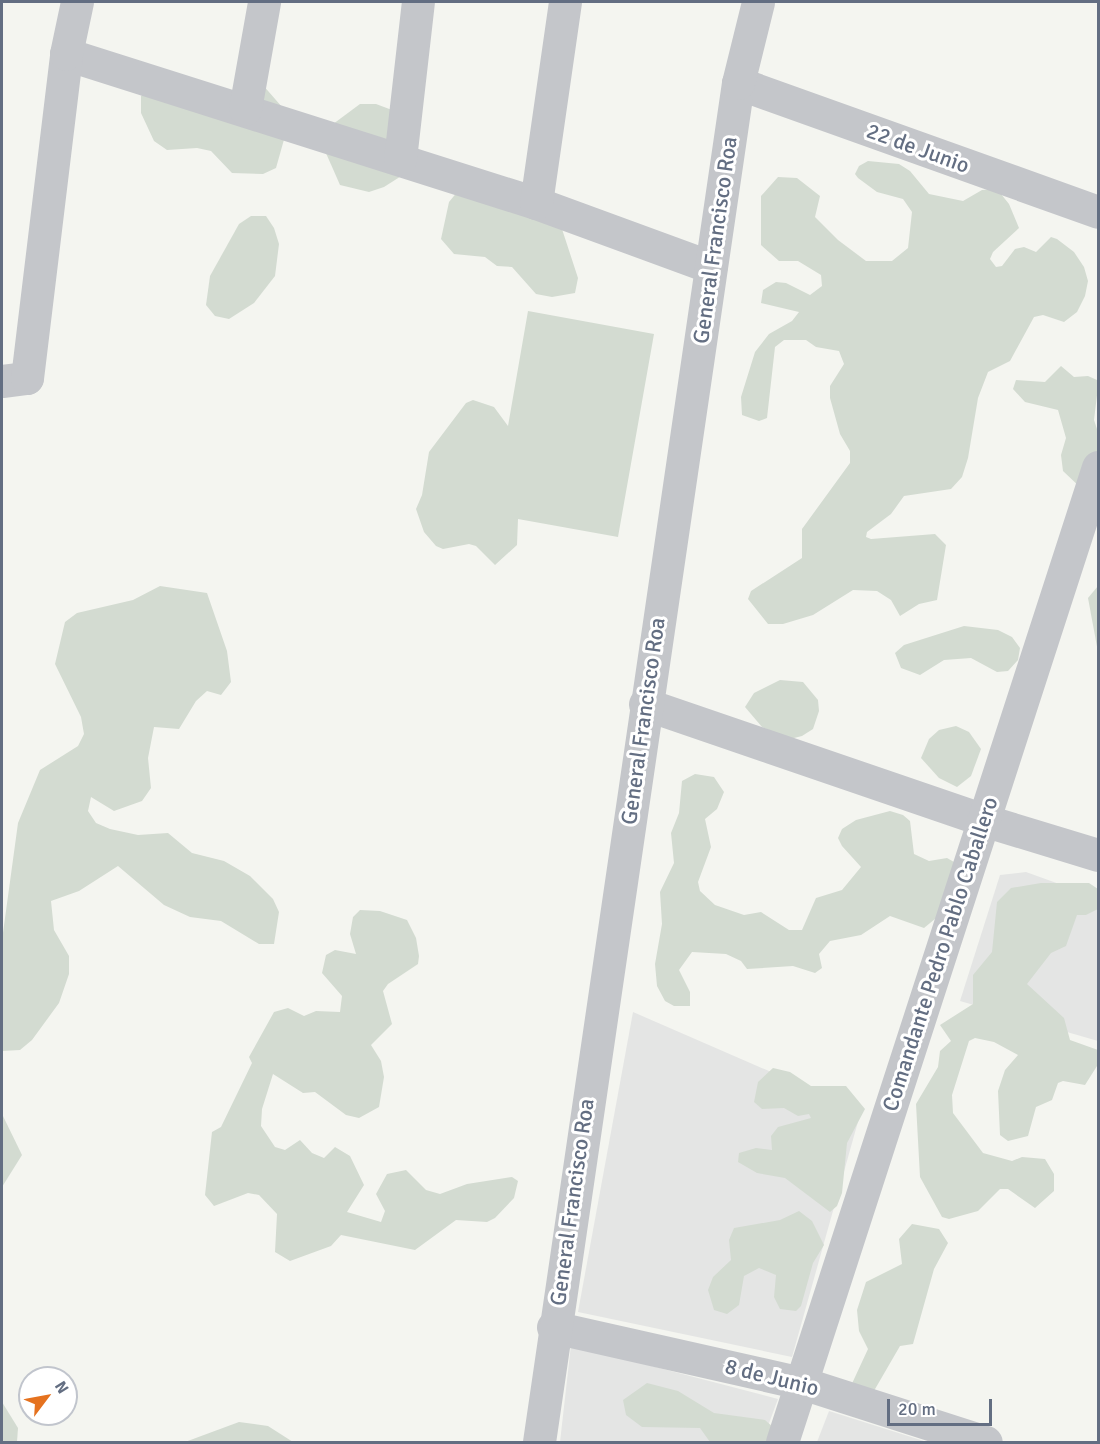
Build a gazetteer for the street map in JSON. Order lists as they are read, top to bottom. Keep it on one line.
{"streets":{"street":["22 de Junio","General Francisco Roa","Comandante Pedro Pablo Caballero","8 de Junio"]},"crossings":[["22 de Junio","General Francisco Roa"],["General Francisco Roa","8 de Junio"],["Comandante Pedro Pablo Caballero","8 de Junio"]],"scale_bar":"20 m","north":"top right"}
